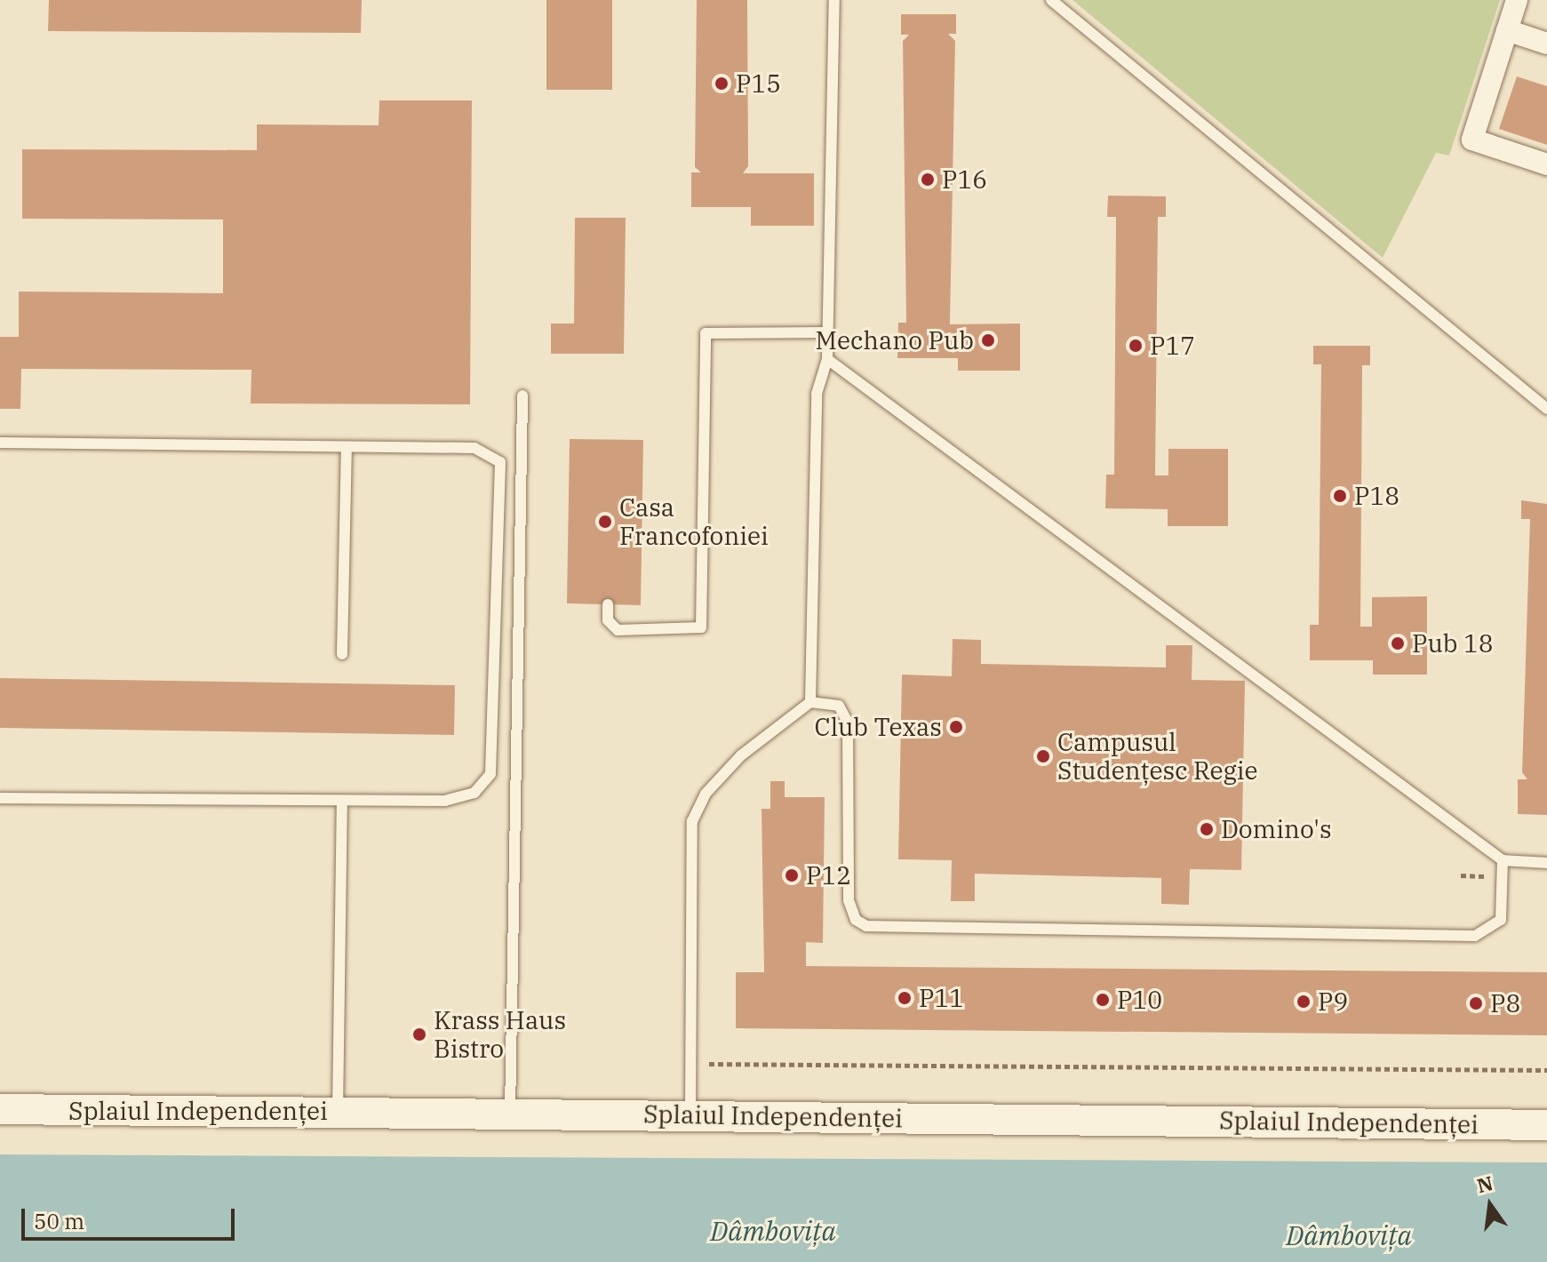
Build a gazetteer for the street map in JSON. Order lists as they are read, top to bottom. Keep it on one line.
{"streets":{"main road":["Splaiul Independenței"]},"water":["Dâmbovița"],"places":["P15","P16","Mechano Pub","P17","P18","Casa Francofoniei","Pub 18","Club Texas","Campusul Studențesc Regie","Domino's","P12","P11","P10","P9","P8","Krass Haus Bistro"],"scale_bar":"50 m","north":"top"}
